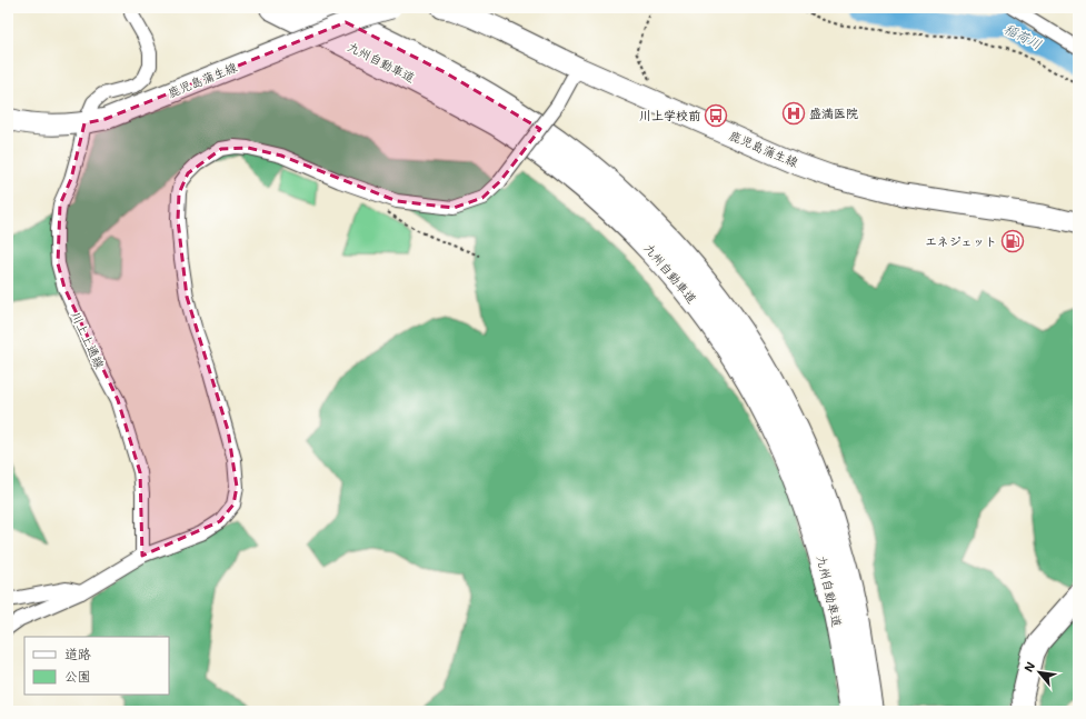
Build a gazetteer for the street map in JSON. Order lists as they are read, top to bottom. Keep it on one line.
{"streets":{"highway":["九州自動車道"],"main road":["鹿児島蒲生線"],"street":["川上上通線"]},"crossings":[["鹿児島蒲生線","川上上通線"]],"water":["稲荷川"],"places":{"hospital":["盛満医院"],"bus stop":["川上学校前"],"fuel station":["エネジェット"]},"legend":["道路","公園"],"north":"top left"}
